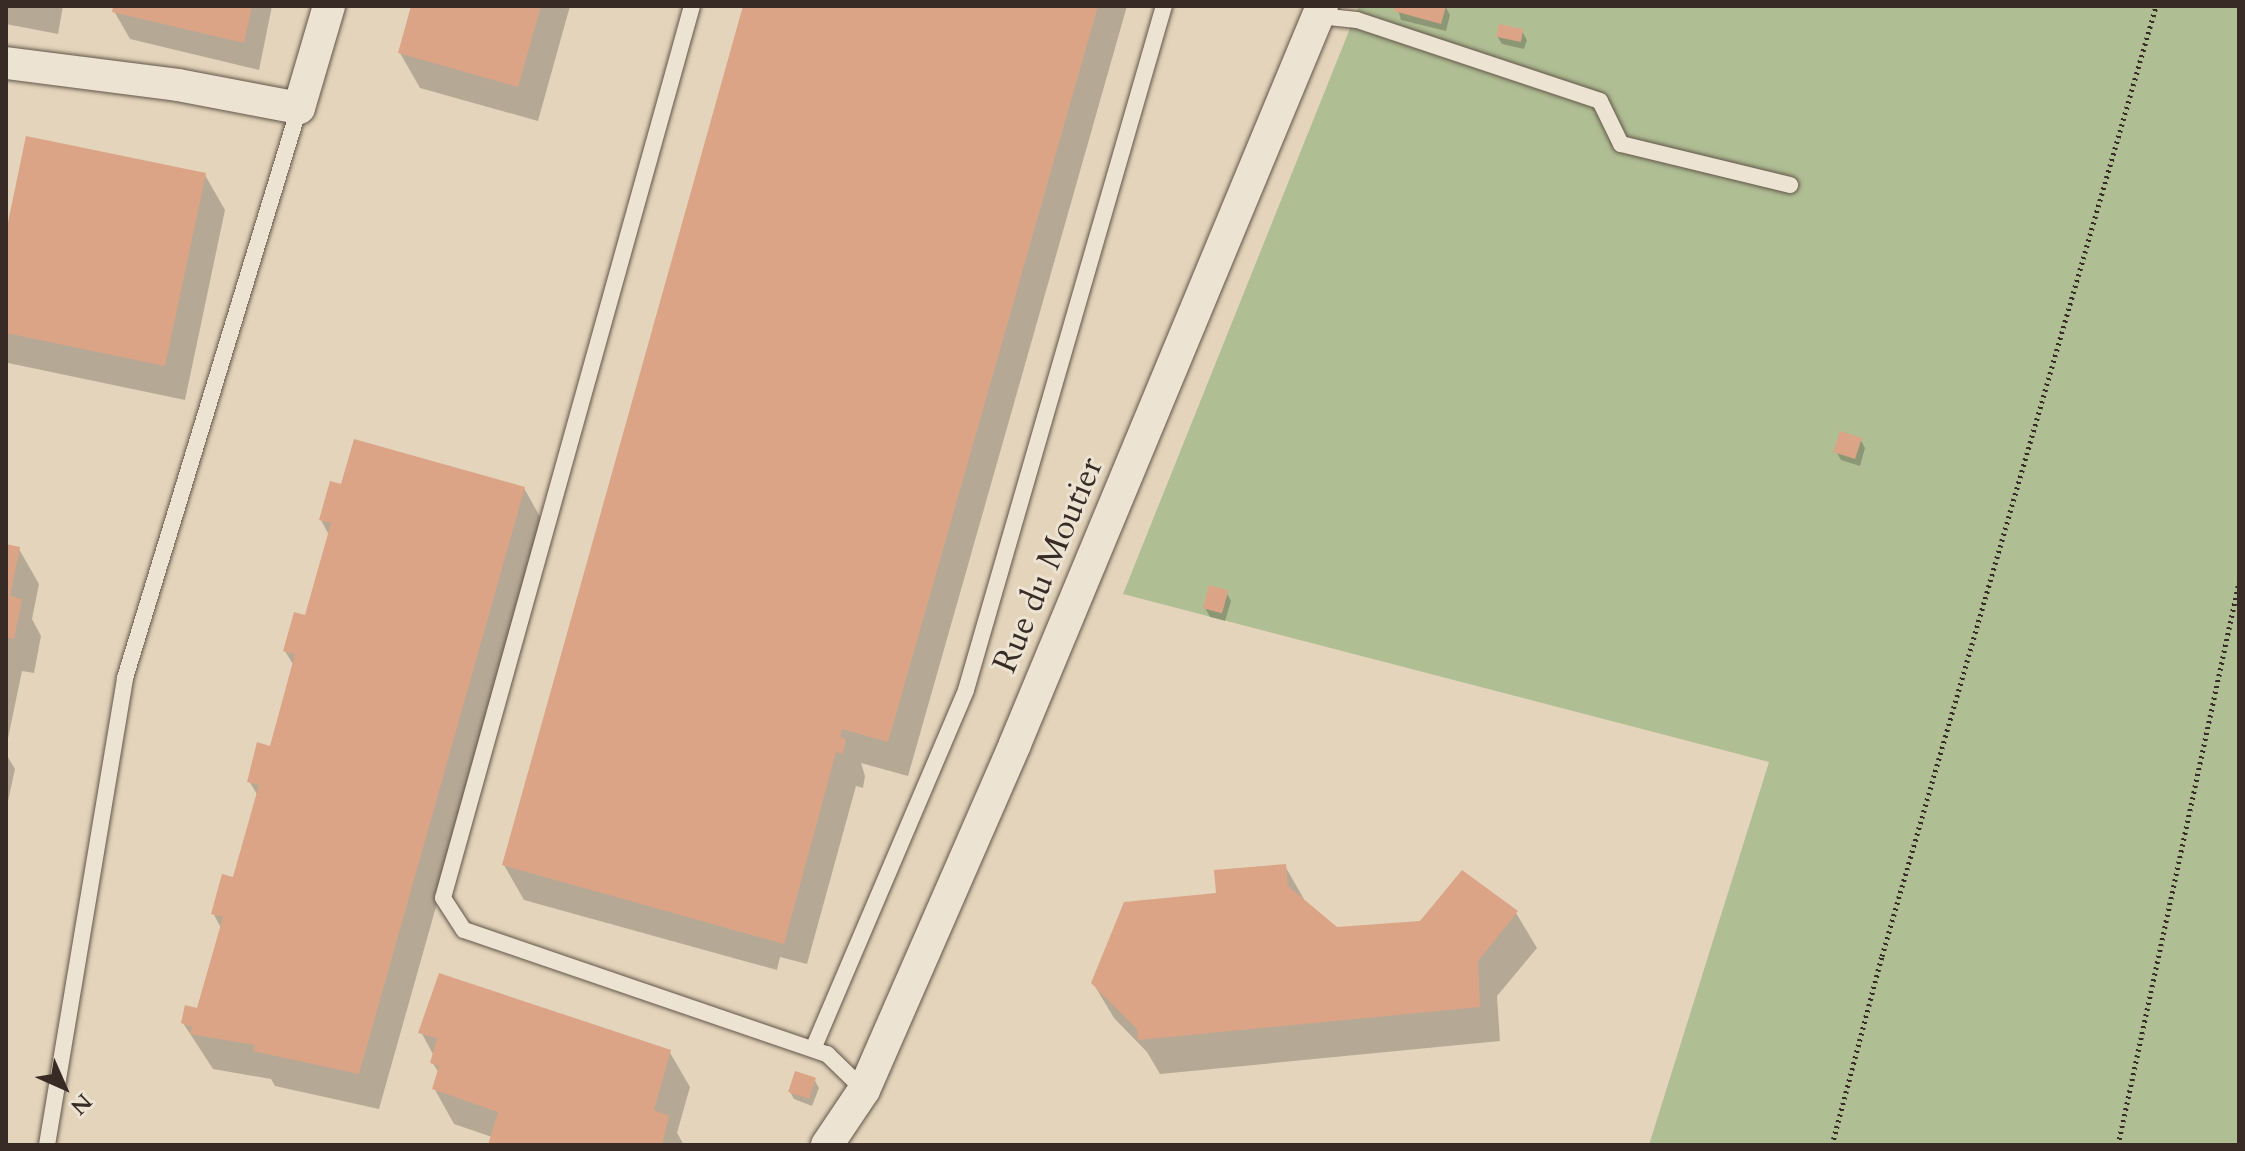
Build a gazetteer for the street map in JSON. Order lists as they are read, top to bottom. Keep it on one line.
{"streets":{"street":["Rue du Moutier"]},"north":"bottom right"}
